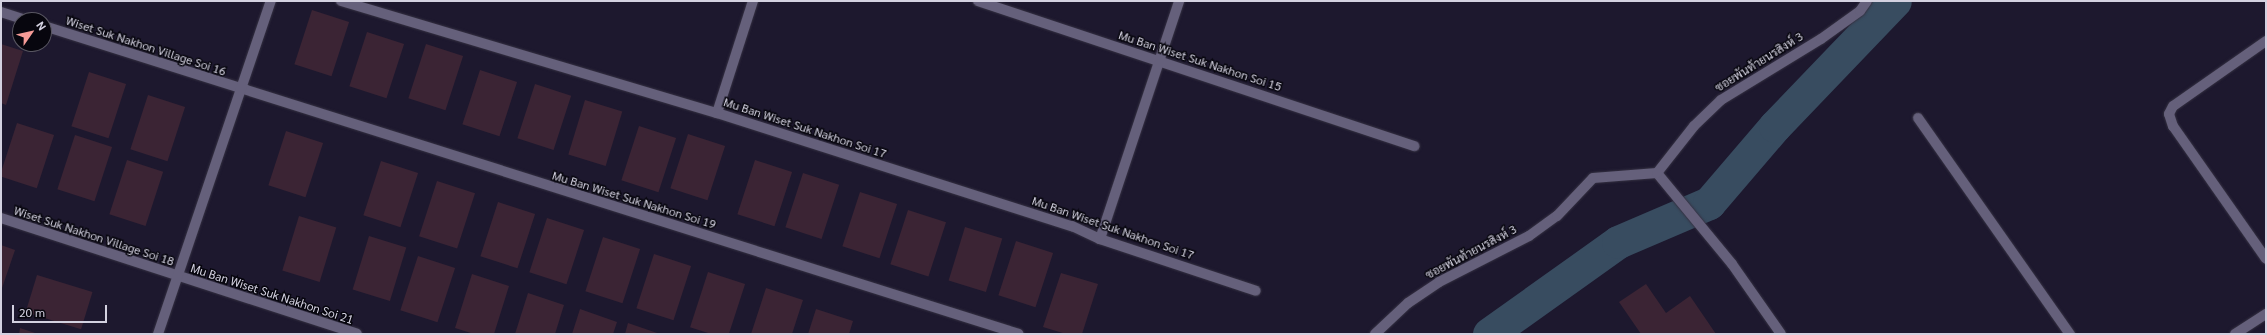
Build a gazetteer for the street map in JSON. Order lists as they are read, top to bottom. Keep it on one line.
{"streets":{"street":["Wiset Suk Nakhon Village Soi 16","Mu Ban Wiset Suk Nakhon Soi 15","ซอยพันท้ายนรสิงห์ 3","Mu Ban Wiset Suk Nakhon Soi 17","Mu Ban Wiset Suk Nakhon Soi 19","Wiset Suk Nakhon Village Soi 18","Mu Ban Wiset Suk Nakhon Soi 21"]},"crossings":[["Wiset Suk Nakhon Village Soi 16","Mu Ban Wiset Suk Nakhon Soi 19"],["Wiset Suk Nakhon Village Soi 18","Mu Ban Wiset Suk Nakhon Soi 21"]],"scale_bar":"20 m","north":"top right"}
